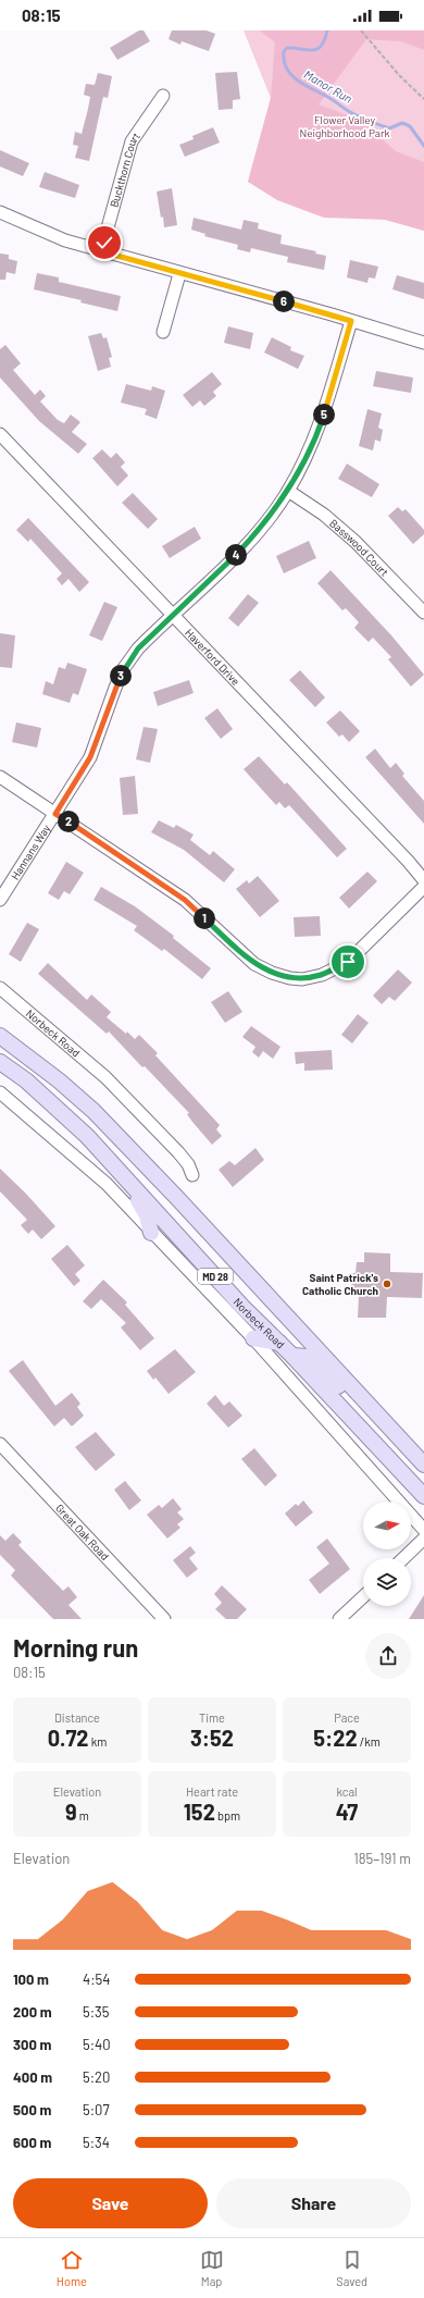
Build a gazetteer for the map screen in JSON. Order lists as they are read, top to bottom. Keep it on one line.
{"streets":{"main road":["Norbeck Road","MD 28"],"street":["Buckthorn Court","Basswood Court","Haverford Drive","Hannans Way","Great Oak Road"]},"crossings":[["Basswood Court","Hannans Way"],["Haverford Drive","Hannans Way"]],"water":["Manor Run"],"parks":["Flower Valley Neighborhood Park"],"places":["Saint Patrick's Catholic Church"],"north":"right","page":{"status":"08:15","pins":["6","5","4","3","2","1"],"heading":["Morning run","08:15"],"stats":[["Distance","0.72 km"],["Time","3:52"],["Pace","5:22 /km"],["Elevation","9 m"],["Heart rate","152 bpm"],["kcal","47"]],"chart":["Elevation","185–191 m"],"list":[{"name":"100 m","note":"4:54"},{"name":"200 m","note":"5:35"},{"name":"300 m","note":"5:40"},{"name":"400 m","note":"5:20"},{"name":"500 m","note":"5:07"},{"name":"600 m","note":"5:34"}],"buttons":["Save","Share"],"tabs":["Home","Map","Saved"]}}
